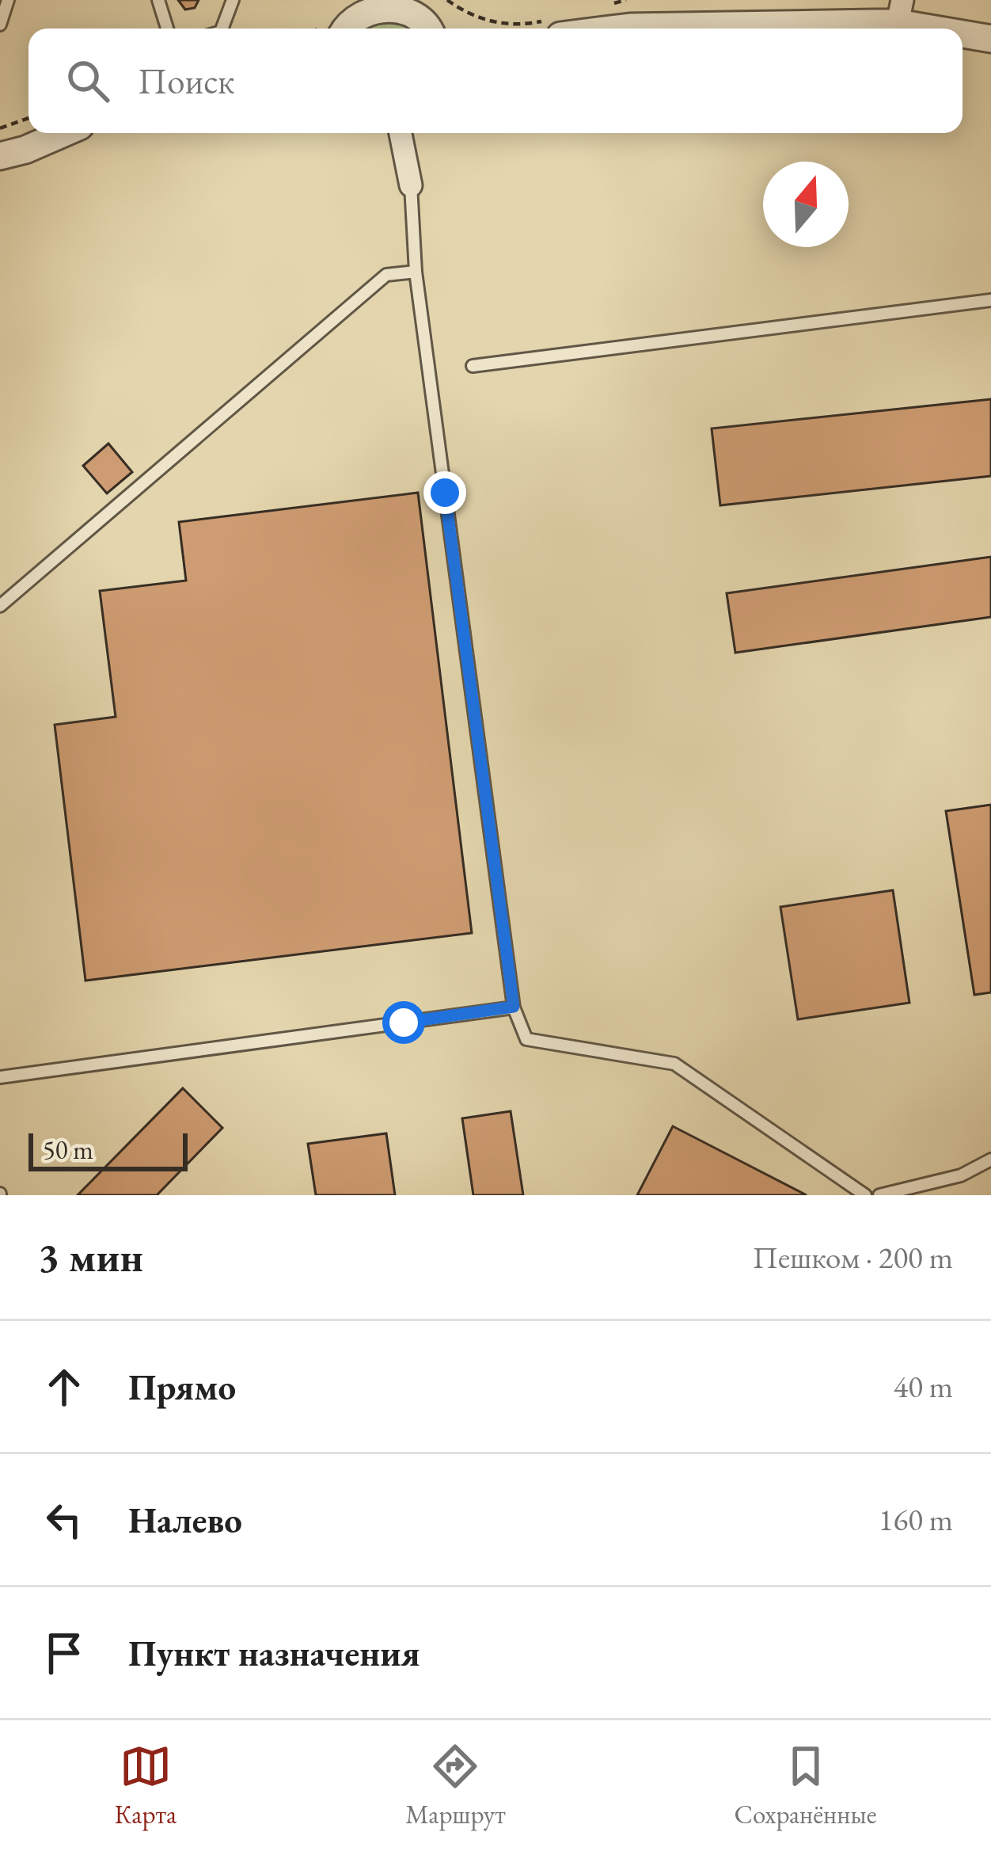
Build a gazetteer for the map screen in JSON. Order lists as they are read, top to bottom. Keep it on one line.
{"scale_bar":"50 m","north":"top","page":{"search":"Поиск","scale":"50 m","heading":["3 мин","Пешком · 200 m"],"list":[["Прямо","40 m"],["Налево","160 m"],"Пункт назначения"],"nav":["Карта","Маршрут","Сохранённые"]}}
